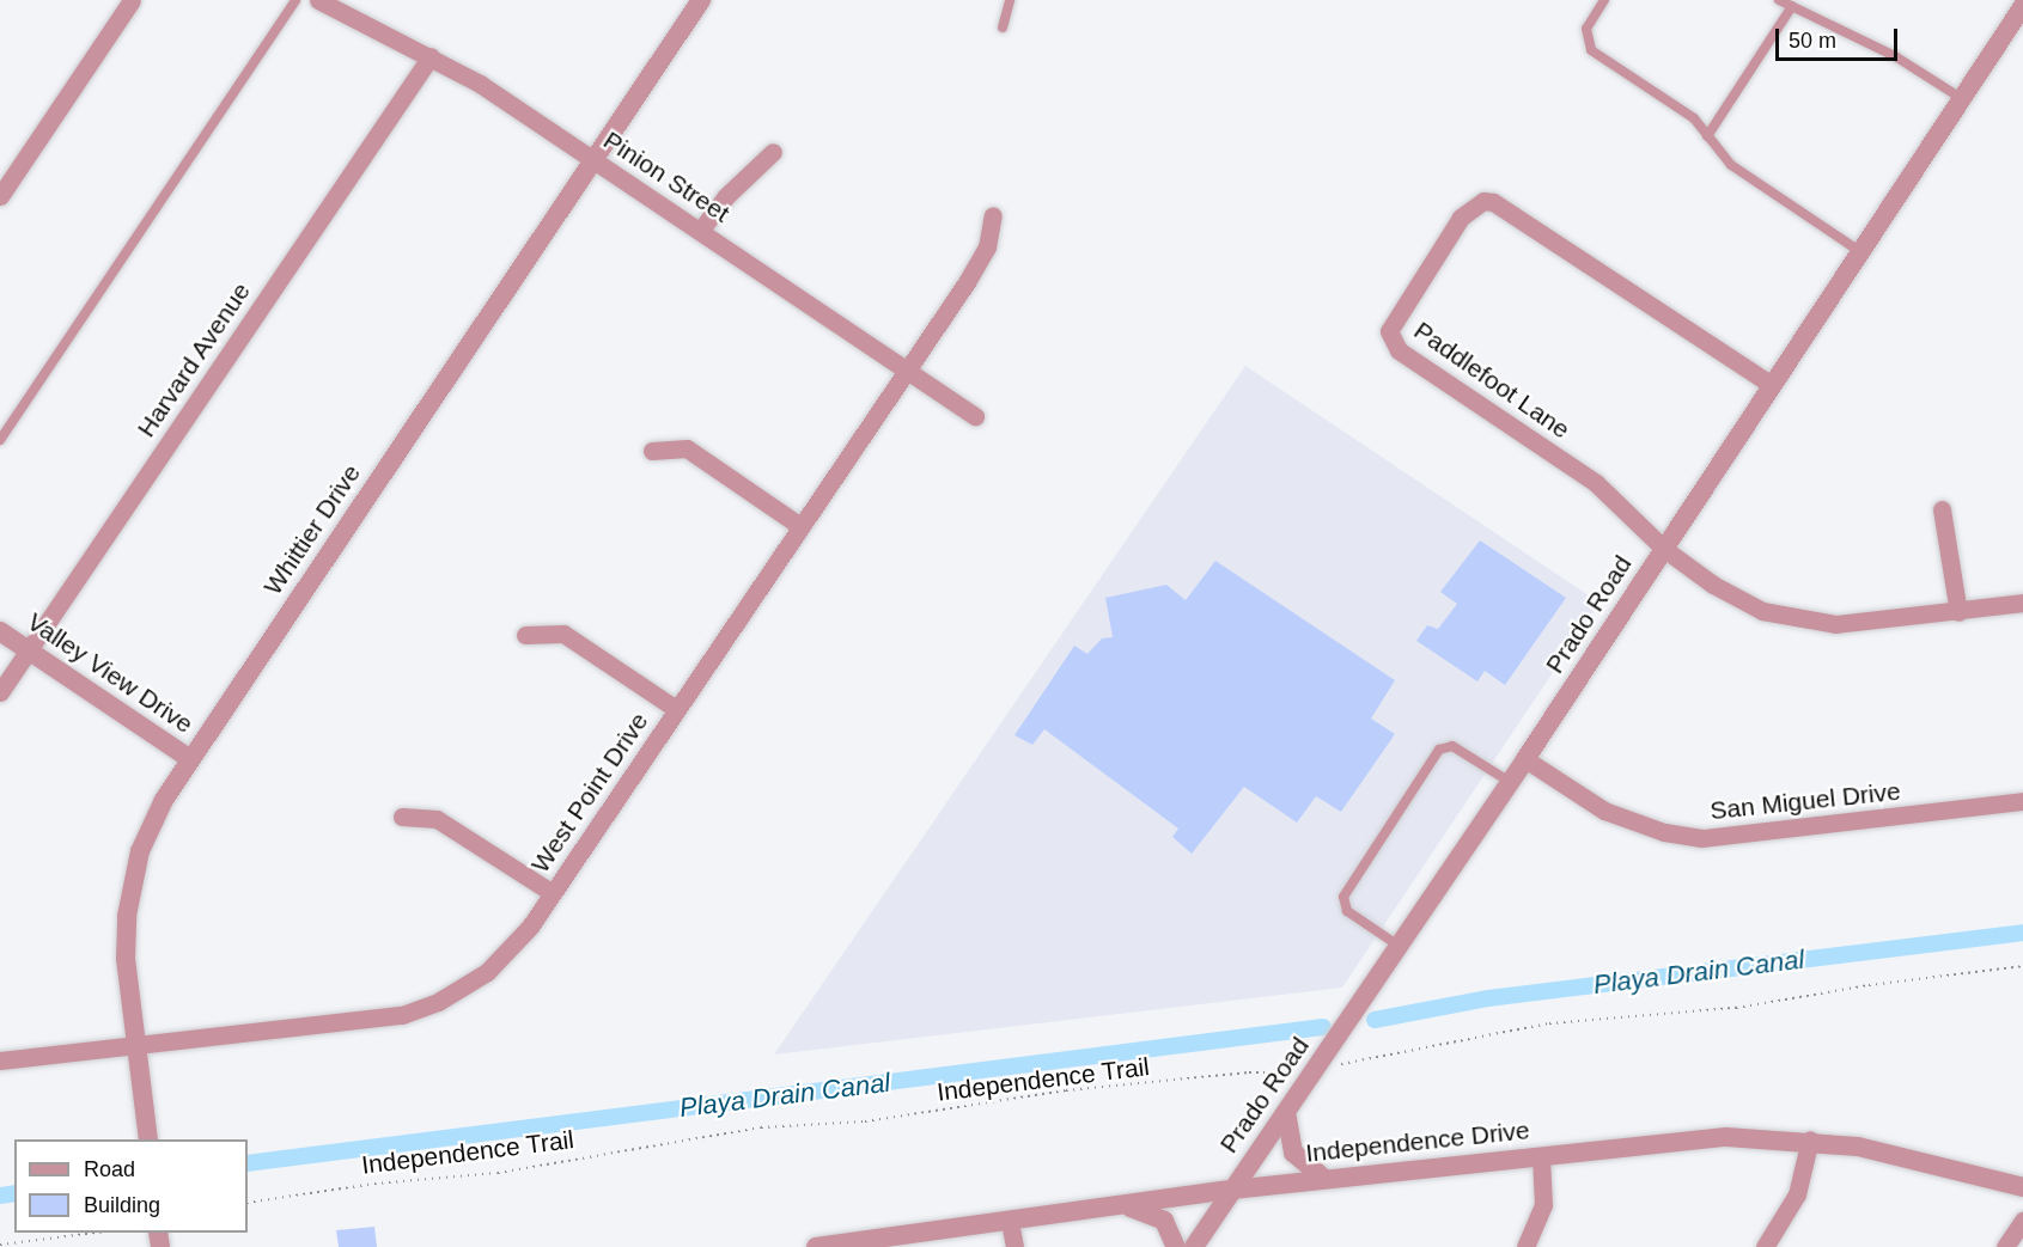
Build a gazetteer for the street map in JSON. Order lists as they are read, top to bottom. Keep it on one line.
{"streets":{"street":["Pinion Street","Harvard Avenue","Paddlefoot Lane","Whittier Drive","Prado Road","Valley View Drive","West Point Drive","San Miguel Drive","Independence Drive"],"path":["Independence Trail"]},"crossings":[["Pinion Street","Harvard Avenue"],["Pinion Street","Whittier Drive"],["Pinion Street","West Point Drive"],["Harvard Avenue","Valley View Drive"],["Paddlefoot Lane","Prado Road"],["Whittier Drive","Valley View Drive"],["Whittier Drive","West Point Drive"],["Prado Road","San Miguel Drive"],["Prado Road","Independence Drive"]],"water":["Playa Drain Canal"],"legend":["Road","Building"],"scale_bar":"50 m"}
